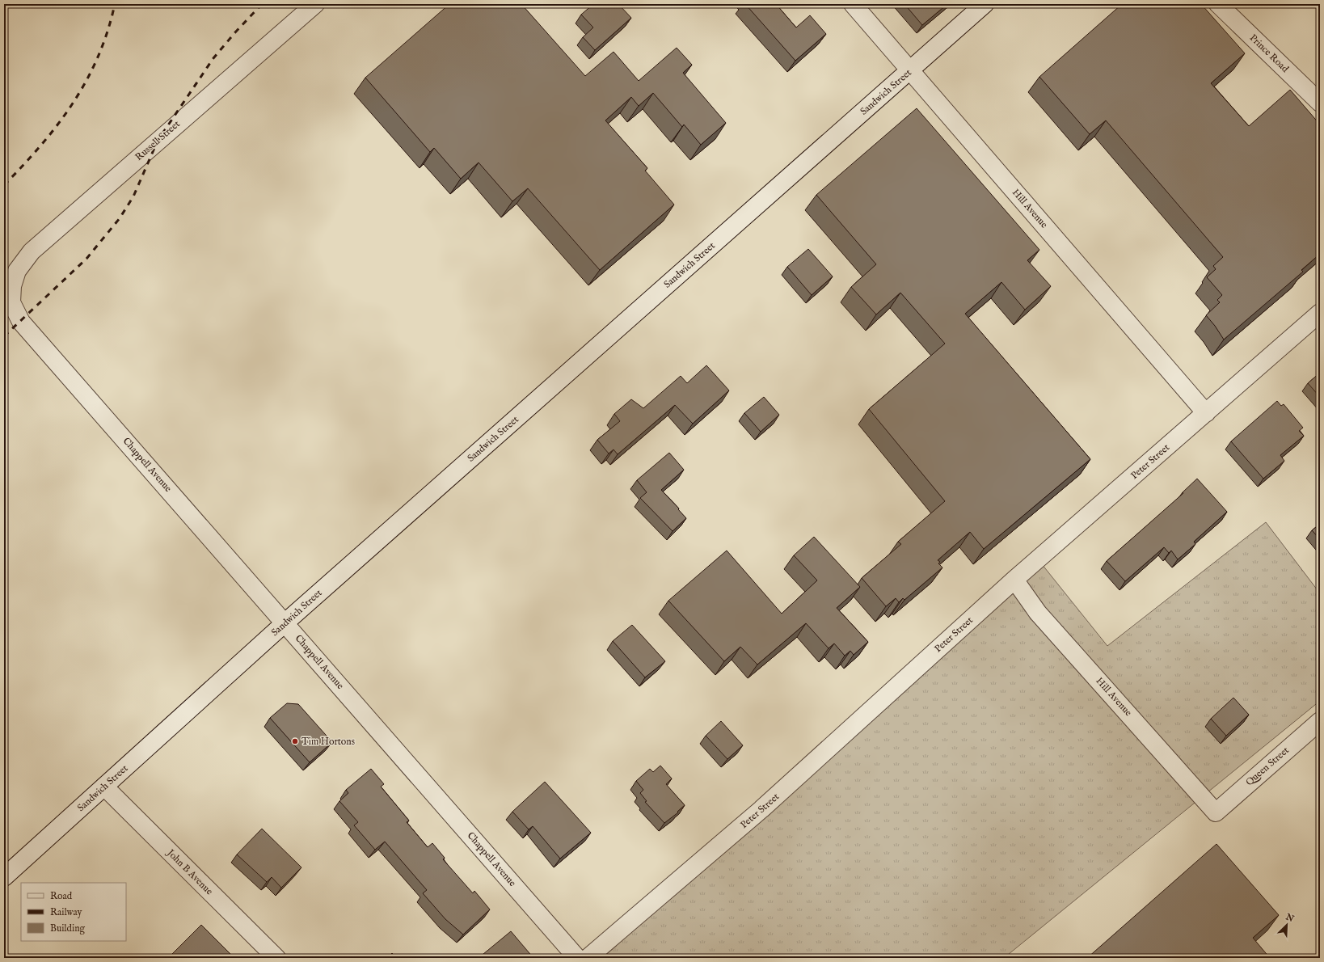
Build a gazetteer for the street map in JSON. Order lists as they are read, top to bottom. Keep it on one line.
{"streets":{"street":["Prince Road","Sandwich Street","Russell Street","Hill Avenue","Peter Street","Chappell Avenue","Queen Street","John B Avenue"]},"crossings":[["Sandwich Street","Hill Avenue"],["Sandwich Street","Chappell Avenue"],["Sandwich Street","John B Avenue"],["Russell Street","Chappell Avenue"],["Hill Avenue","Peter Street"],["Hill Avenue","Queen Street"]],"places":["Tim Hortons"],"legend":["Road","Railway","Building"],"north":"top right"}
